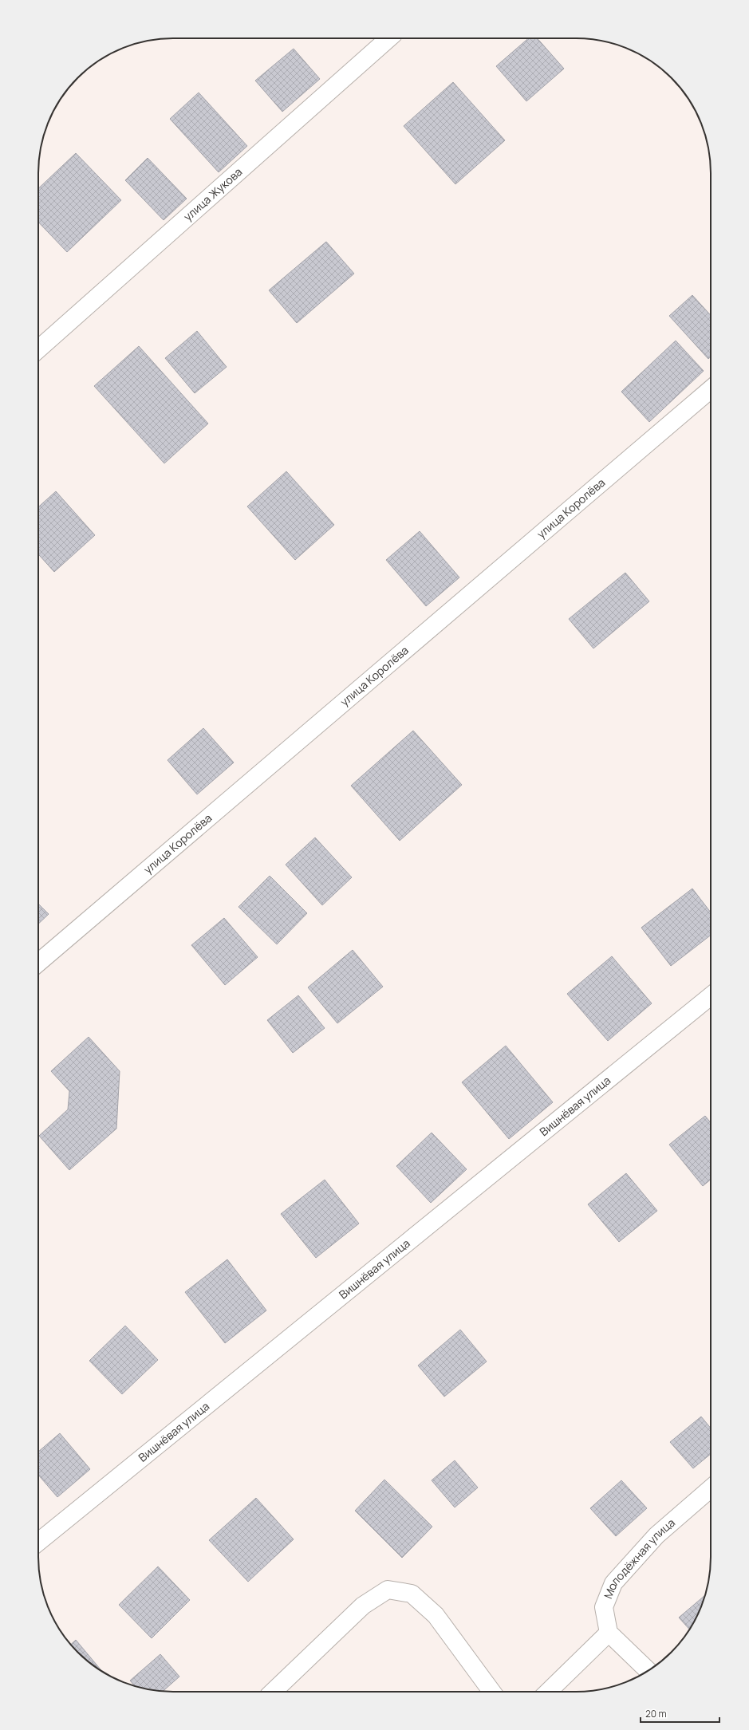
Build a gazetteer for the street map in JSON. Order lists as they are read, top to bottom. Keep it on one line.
{"streets":{"street":["улица Жукова","улица Королёва","Вишнёвая улица","Молодёжная улица"]},"scale_bar":"20 m"}
